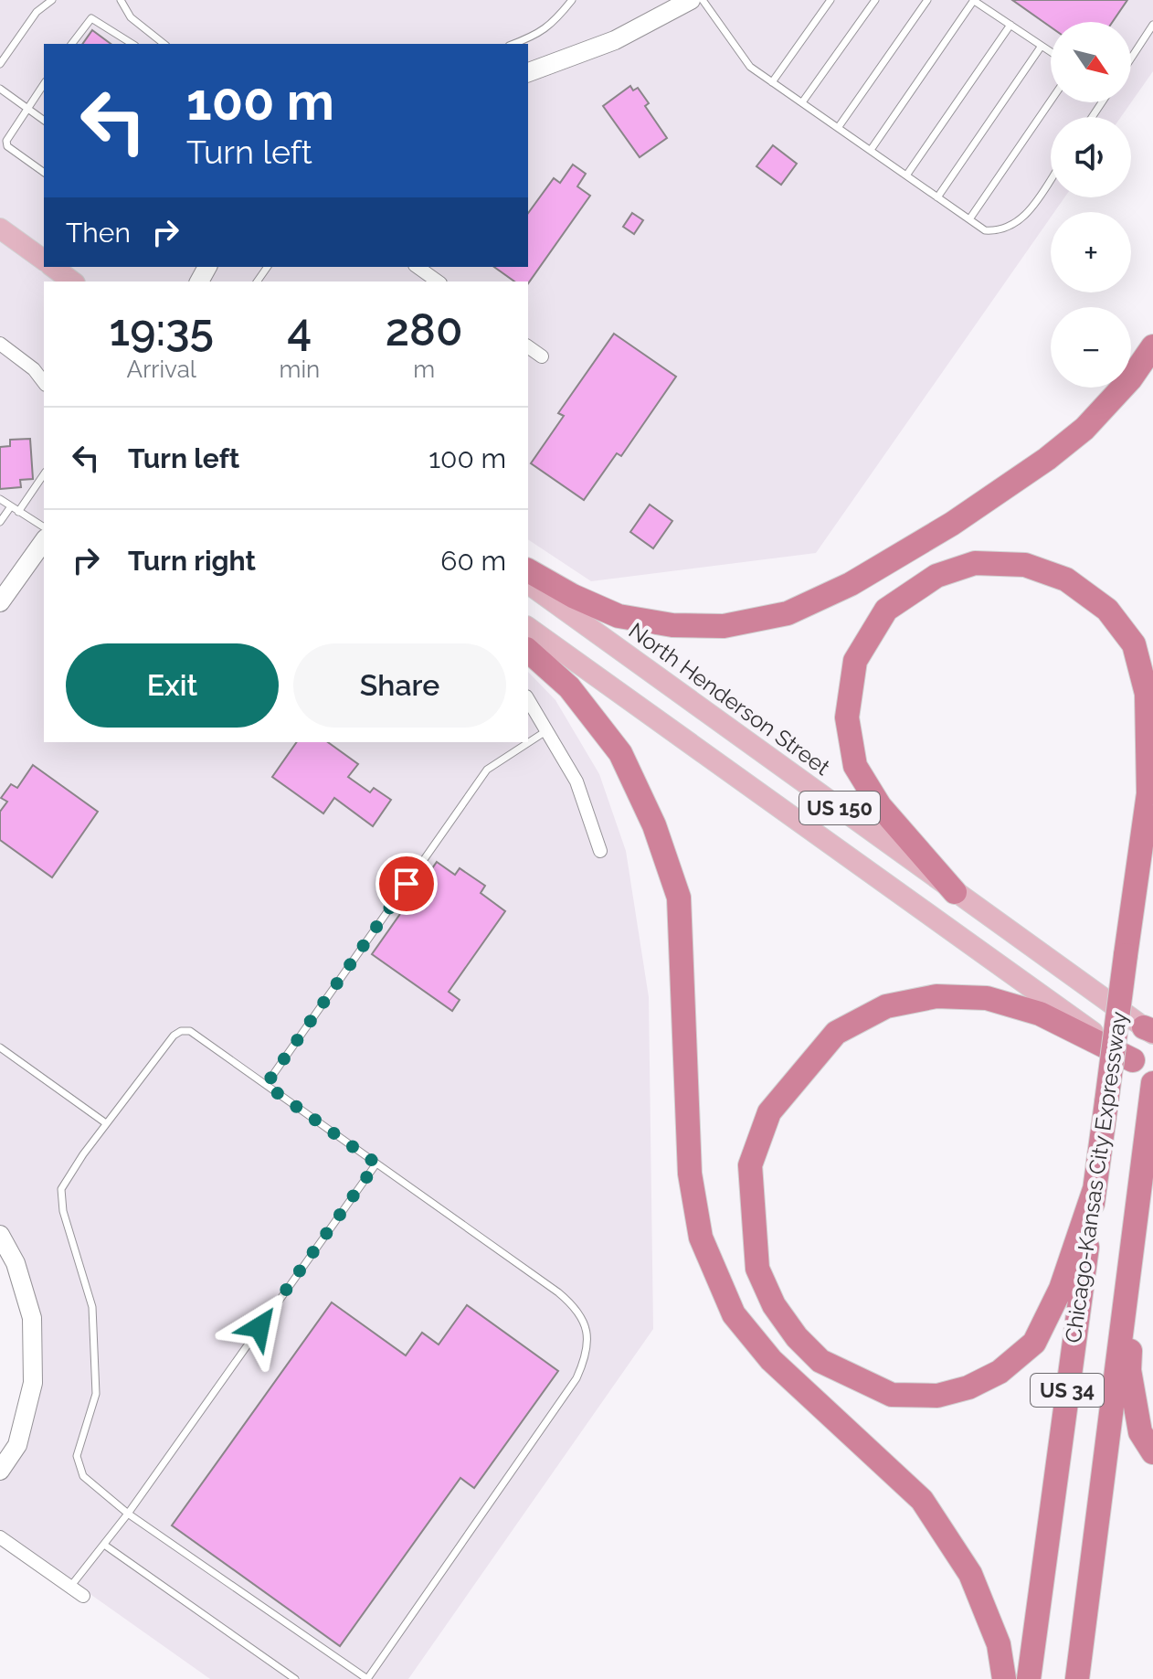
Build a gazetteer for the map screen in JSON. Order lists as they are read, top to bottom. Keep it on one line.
{"streets":{"highway":["Chicago-Kansas City Expressway","US 34"],"main road":["North Henderson Street","US 150"]},"north":"bottom right","page":{"map_buttons":["+","−"],"turn":["100 m","Turn left"],"then":"Then","eta":["19:35","Arrival","4","min","280","m"],"list":[{"name":"Turn left","value":"100 m"},{"name":"Turn right","value":"60 m"}],"buttons":["Exit","Share"]}}
